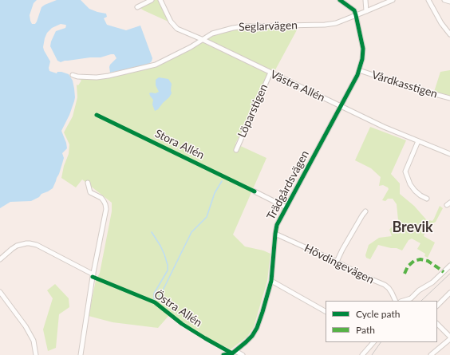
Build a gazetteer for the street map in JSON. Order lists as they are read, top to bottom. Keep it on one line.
{"streets":{"street":["Seglarvägen","Vårdkasstigen","Västra Allén","Löparstigen","Trädgårdsvägen","Hövdingevägen"],"cycle path":["Stora Allén","Östra Allén"]},"crossings":[["Seglarvägen","Västra Allén"],["Seglarvägen","Trädgårdsvägen"],["Vårdkasstigen","Trädgårdsvägen"],["Västra Allén","Löparstigen"],["Västra Allén","Trädgårdsvägen"],["Trädgårdsvägen","Hövdingevägen"]],"districts":["Brevik"],"legend":["Cycle path","Path"]}
